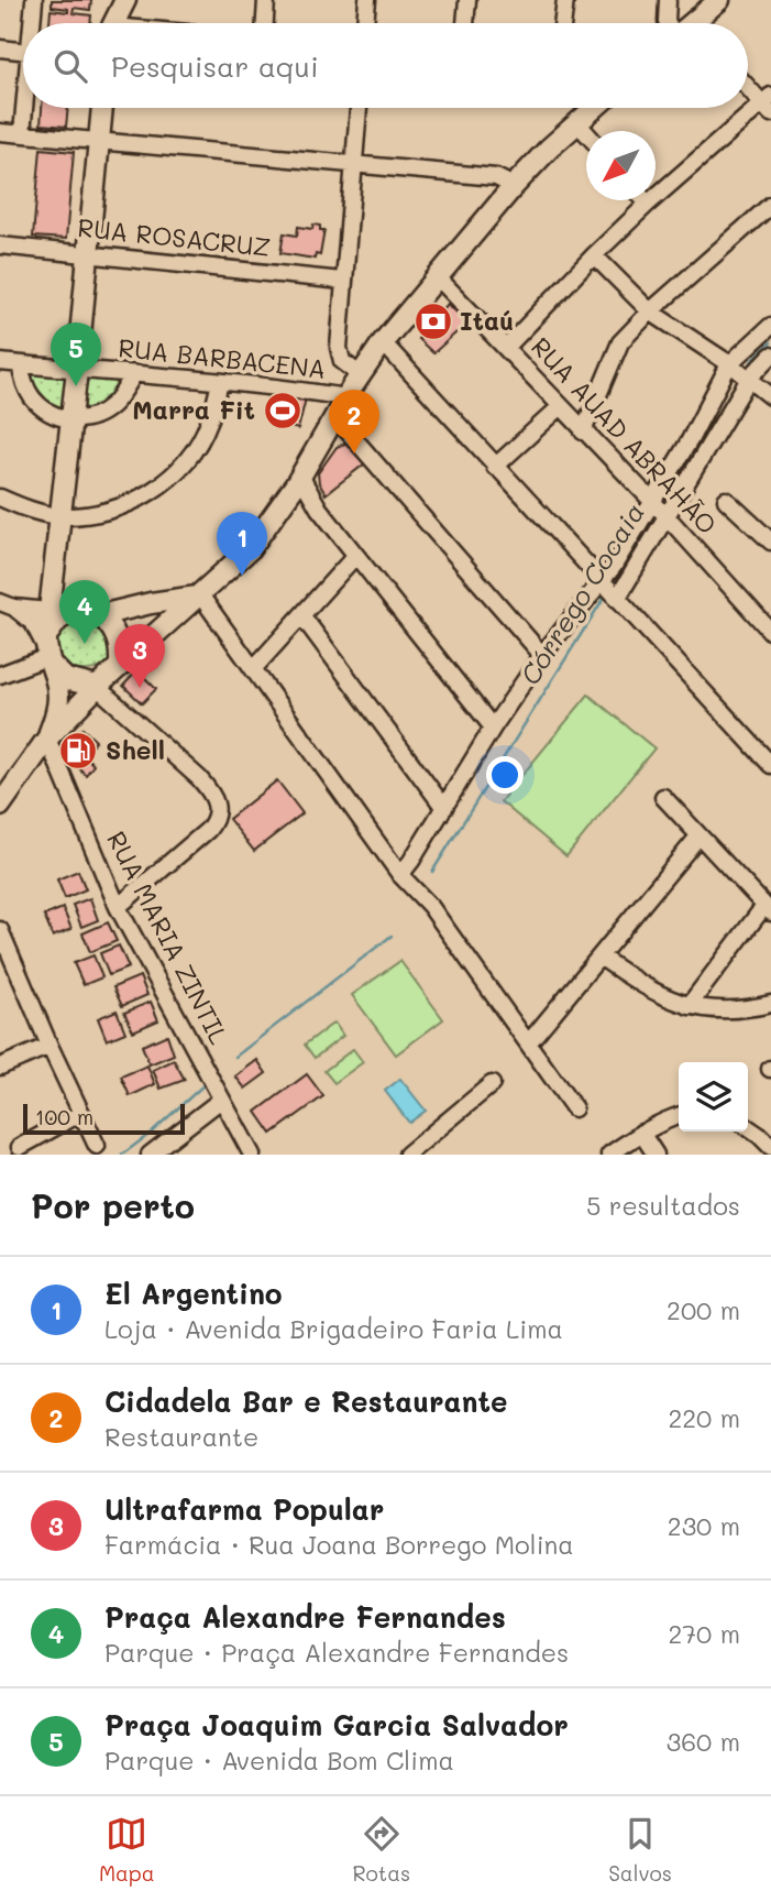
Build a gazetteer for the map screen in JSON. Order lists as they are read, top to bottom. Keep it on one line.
{"streets":{"street":["RUA ROSACRUZ","RUA BARBACENA","RUA AUAD ABRAHÃO","RUA MARIA ZINTIL"]},"water":["Córrego Cocaia"],"places":{"bank":["Itaú"],"sports":["Marra Fit"],"fuel station":["Shell"]},"scale_bar":"100 m","north":"bottom left","page":{"search":"Pesquisar aqui","pins":["5","2","1","4","3"],"scale":"100 m","heading":["Por perto","5 resultados"],"list":[{"mark":"1","name":"El Argentino","note":"Loja · Avenida Brigadeiro Faria Lima","value":"200 m"},{"mark":"2","name":"Cidadela Bar e Restaurante","note":"Restaurante","value":"220 m"},{"mark":"3","name":"Ultrafarma Popular","note":"Farmácia · Rua Joana Borrego Molina","value":"230 m"},{"mark":"4","name":"Praça Alexandre Fernandes","note":"Parque · Praça Alexandre Fernandes","value":"270 m"},{"mark":"5","name":"Praça Joaquim Garcia Salvador","note":"Parque · Avenida Bom Clima","value":"360 m"}],"nav":["Mapa","Rotas","Salvos"]}}
